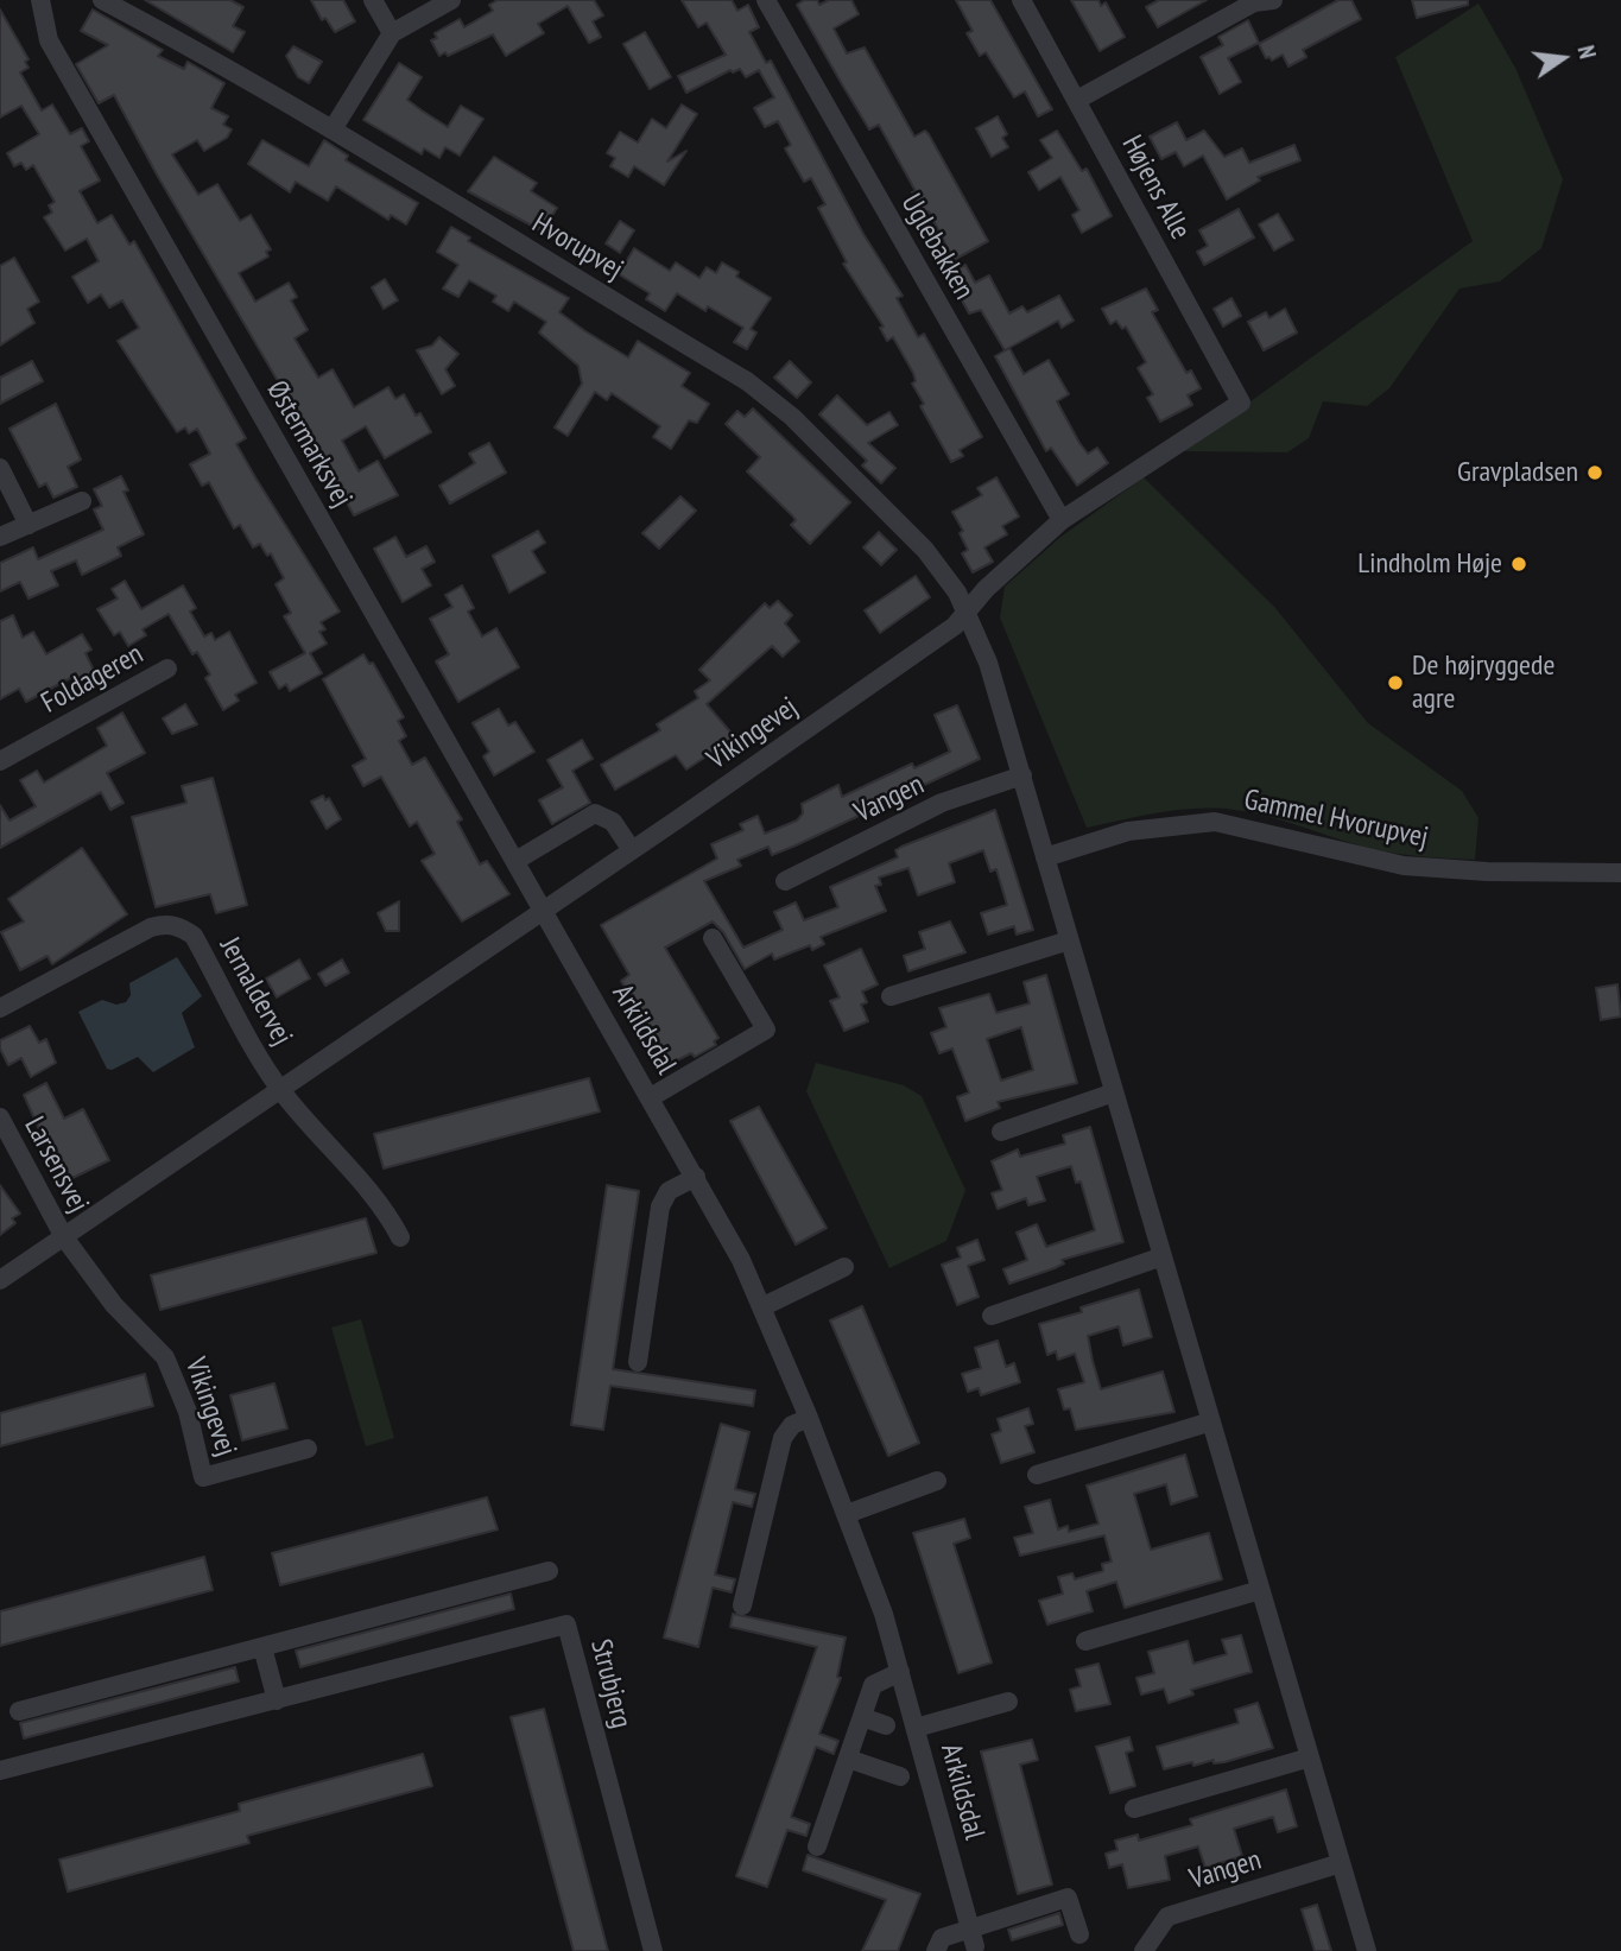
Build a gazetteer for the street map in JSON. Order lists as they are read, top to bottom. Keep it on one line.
{"streets":{"street":["Højens Alle","Hvorupvej","Uglebakken","Østermarksvej","Foldageren","Vikingevej","Vangen","Gammel Hvorupvej","Jernaldervej","Arkildsdal","Larsensvej","Strubjerg"]},"crossings":[["Højens Alle","Vikingevej"],["Hvorupvej","Vikingevej"],["Uglebakken","Vikingevej"],["Østermarksvej","Vikingevej"],["Østermarksvej","Arkildsdal"],["Vikingevej","Jernaldervej"],["Vikingevej","Arkildsdal"],["Vikingevej","Larsensvej"]],"places":["Gravpladsen","Lindholm Høje","De højryggede agre"],"north":"right"}
